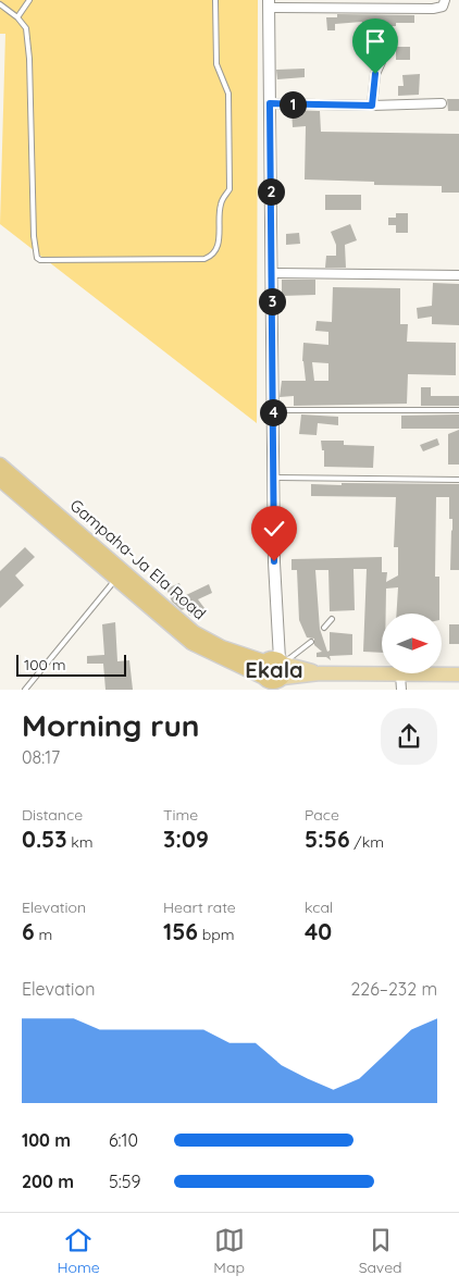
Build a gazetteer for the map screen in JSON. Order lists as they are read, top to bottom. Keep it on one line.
{"streets":{"highway":["Gampaha-Ja Ela Road"]},"districts":["Ekala"],"scale_bar":"100 m","north":"right","page":{"pins":["1","2","3","4"],"scale":"100 m","heading":["Morning run","08:17"],"stats":[["Distance","0.53 km"],["Time","3:09"],["Pace","5:56 /km"],["Elevation","6 m"],["Heart rate","156 bpm"],["kcal","40"]],"chart":["Elevation","226–232 m"],"list":[{"name":"100 m","note":"6:10"},{"name":"200 m","note":"5:59"}],"tabs":["Home","Map","Saved"]}}
